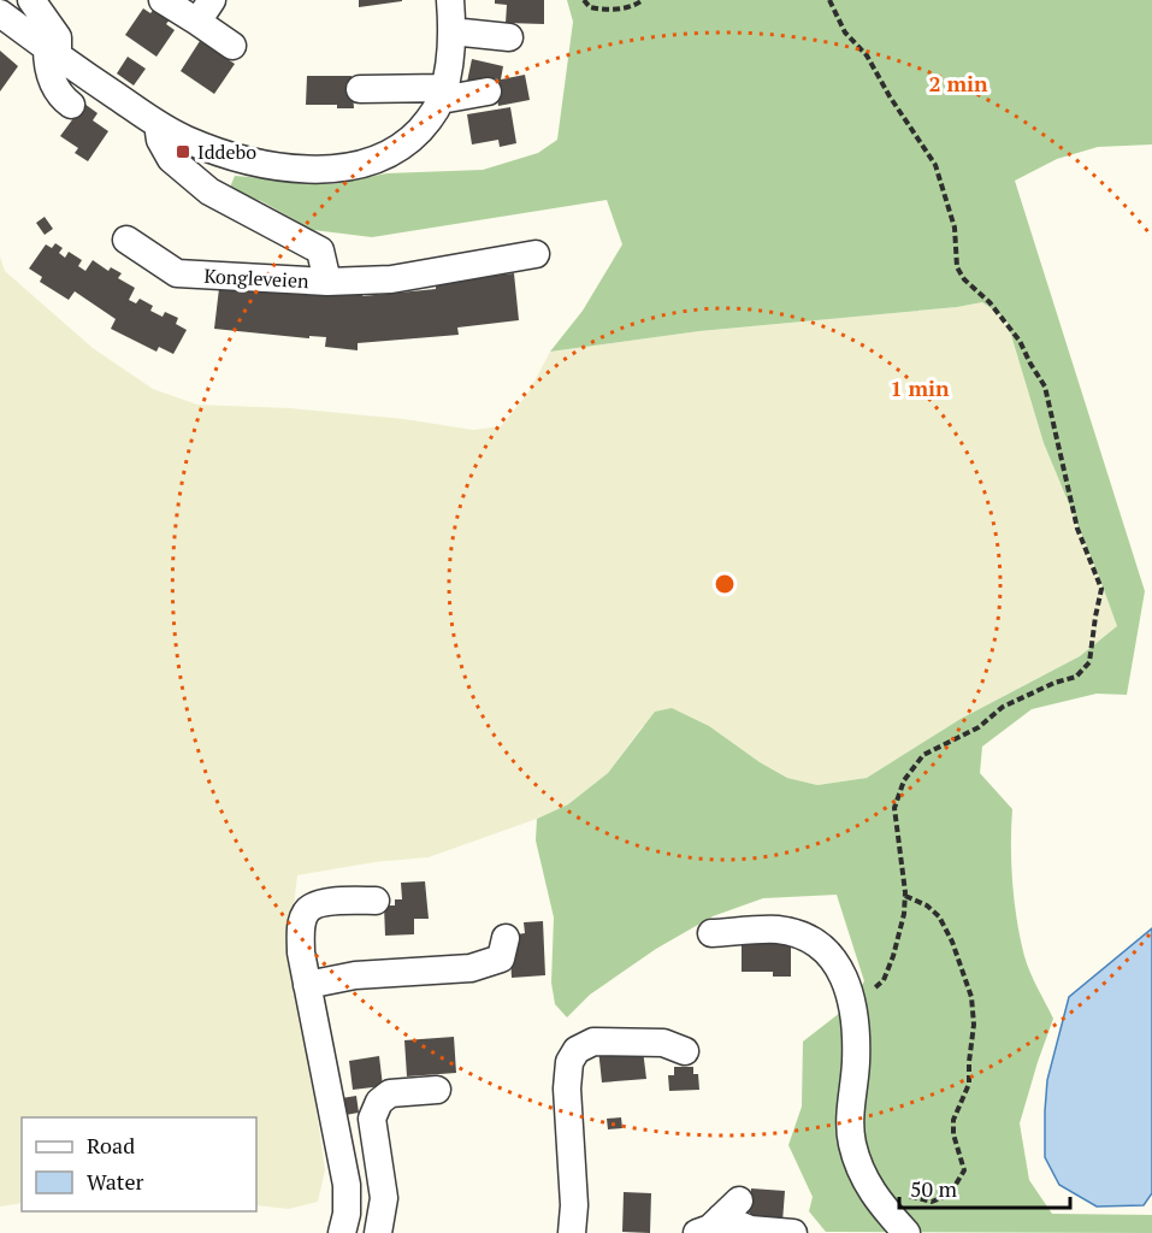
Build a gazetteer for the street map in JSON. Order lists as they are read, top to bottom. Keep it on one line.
{"streets":{"street":["Kongleveien"]},"places":{"transit":["Iddebo"]},"legend":["Road","Water"],"scale_bar":"50 m","rings":["2 min","1 min"]}
